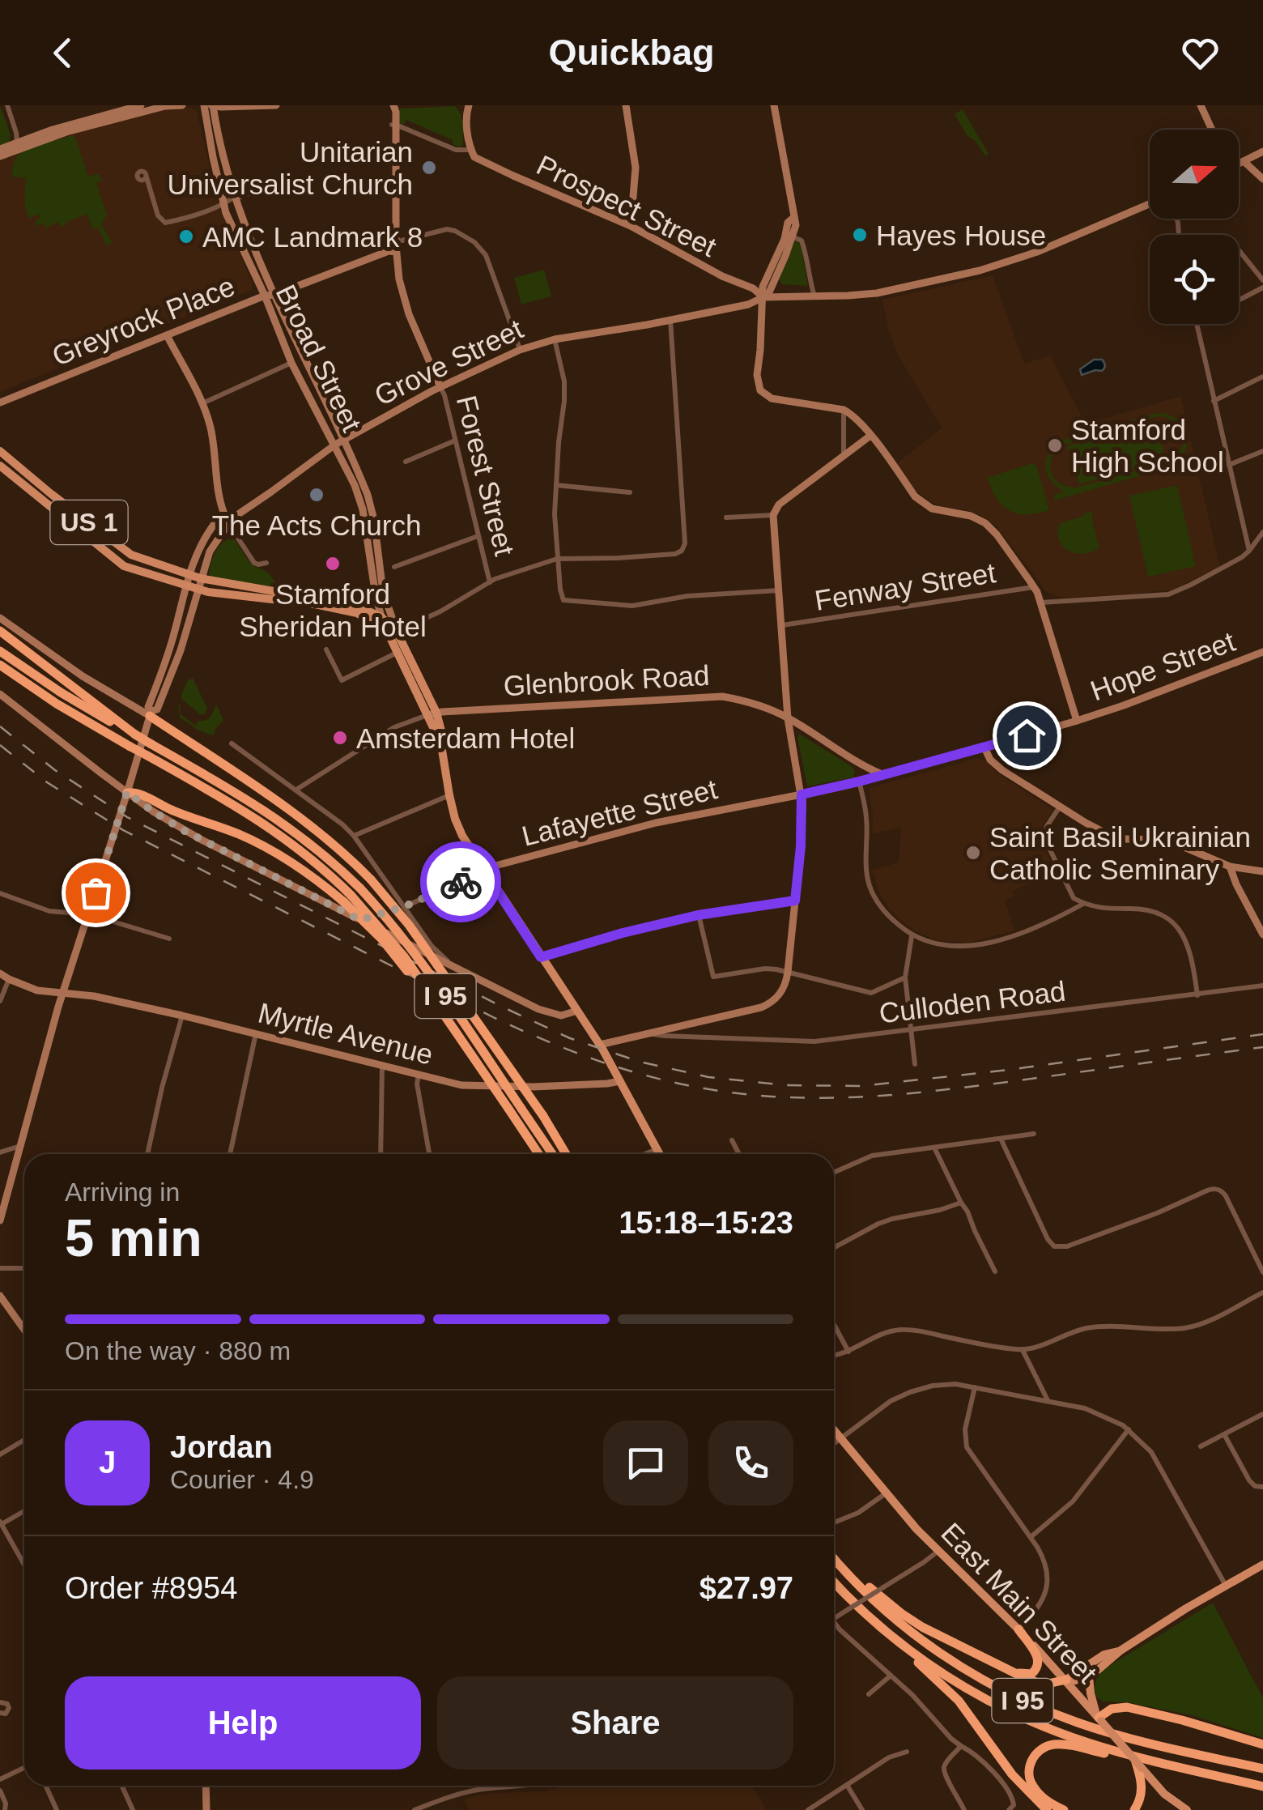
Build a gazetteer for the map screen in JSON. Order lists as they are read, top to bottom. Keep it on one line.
{"streets":{"highway":["I 95"],"main road":["Prospect Street","Greyrock Place","Broad Street","Grove Street","Forest Street","US 1","Hope Street","Glenbrook Road","Lafayette Street","Myrtle Avenue","East Main Street"],"street":["Fenway Street","Culloden Road"]},"crossings":[["Prospect Street","Grove Street"],["Prospect Street","Forest Street"],["Greyrock Place","Broad Street"],["Greyrock Place","Forest Street"],["Broad Street","Grove Street"],["Broad Street","US 1"],["Grove Street","Forest Street"],["Grove Street","US 1"],["US 1","Glenbrook Road"],["US 1","Lafayette Street"],["US 1","Myrtle Avenue"],["Glenbrook Road","Lafayette Street"]],"places":["Unitarian Universalist Church","Hayes House","AMC Landmark 8","Stamford High School","The Acts Church","Stamford Sheridan Hotel","Amsterdam Hotel","Saint Basil Ukrainian Catholic Seminary"],"north":"right","page":{"header":"Quickbag","heading":["5 min","Arriving in","15:18–15:23"],"panel":["Jordan","Courier · 4.9","Order #8954","$27.97"],"bar":"On the way · 880 m","round":"J","buttons":["Help","Share"]}}
